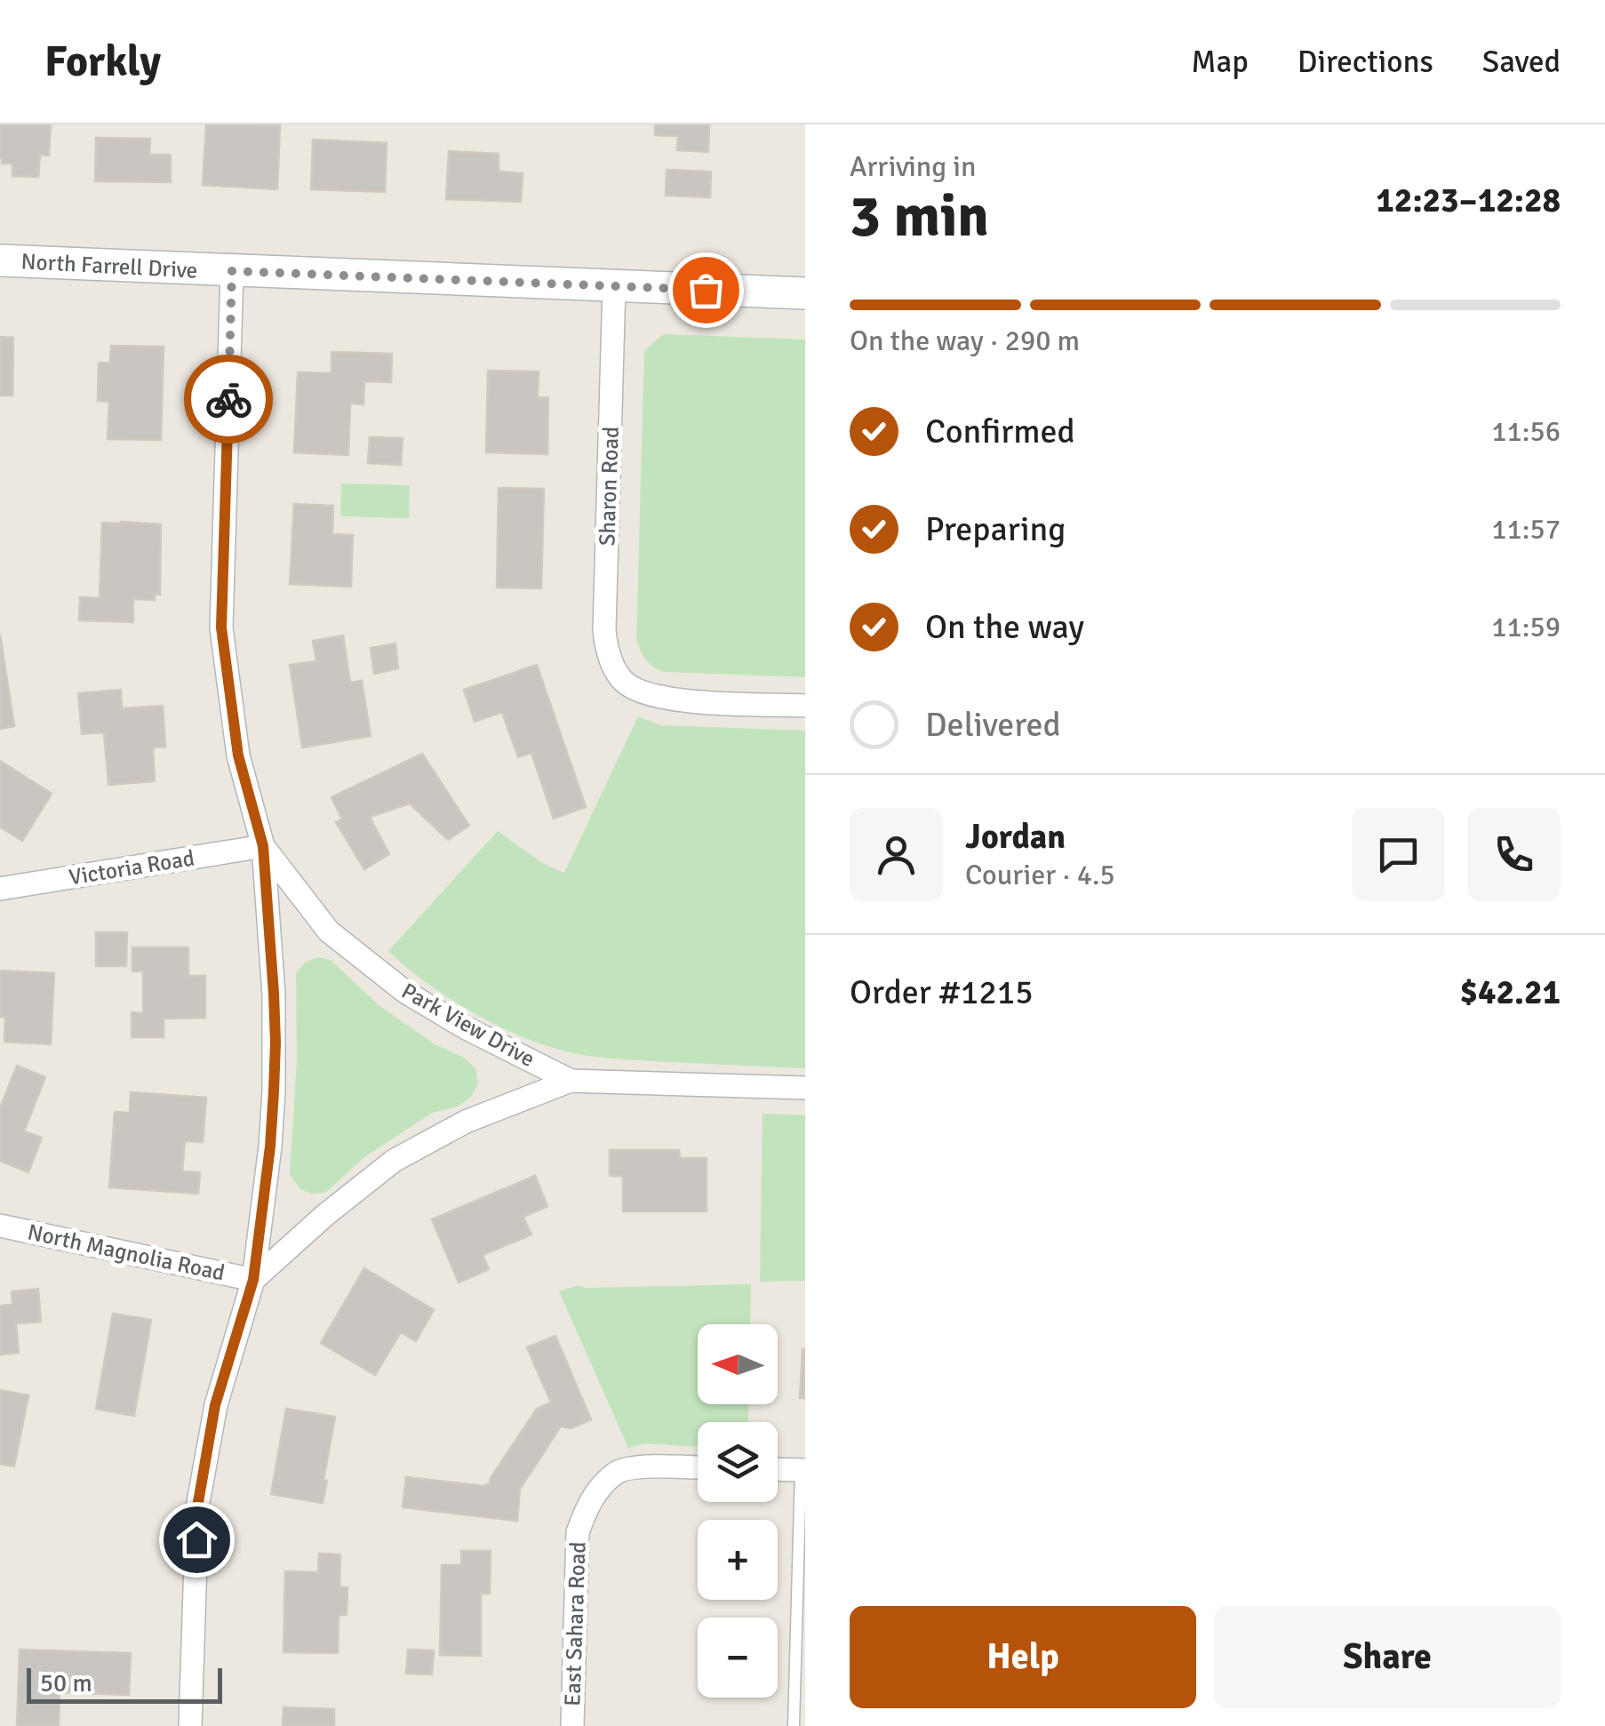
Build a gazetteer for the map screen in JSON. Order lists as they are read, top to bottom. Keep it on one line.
{"streets":{"street":["North Farrell Drive","Sharon Road","Victoria Road","Park View Drive","North Magnolia Road","East Sahara Road"]},"crossings":[["North Farrell Drive","Sharon Road"],["Victoria Road","Park View Drive"],["Park View Drive","North Magnolia Road"]],"scale_bar":"50 m","north":"left","page":{"header":"Forkly","nav":["Map","Directions","Saved"],"heading":["3 min","Arriving in","12:23–12:28"],"panel":["Jordan","Courier · 4.5","Order #1215","$42.21"],"bar":"On the way · 290 m","list":[["Confirmed","11:56"],["Preparing","11:57"],["On the way","11:59"],"Delivered"],"map_buttons":["+","−"],"buttons":["Help","Share"],"scale":"50 m"}}
